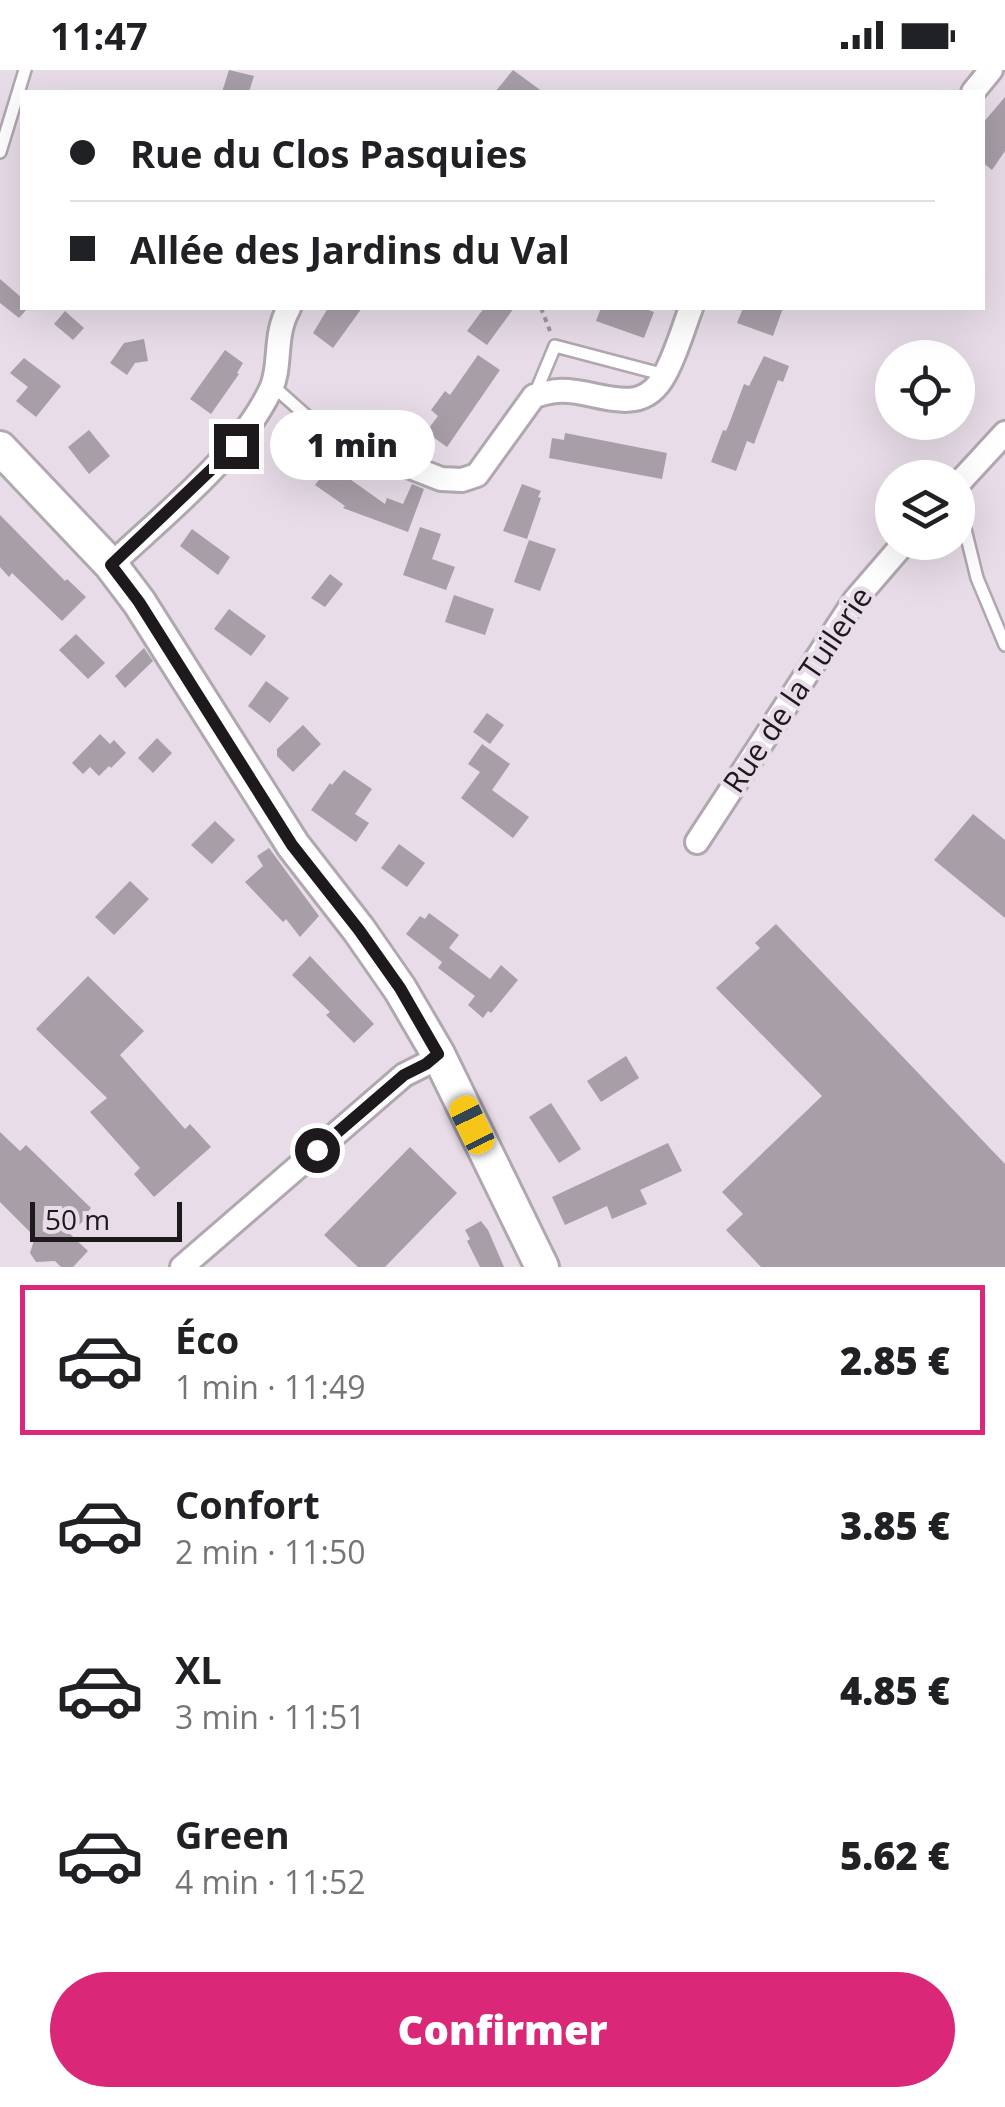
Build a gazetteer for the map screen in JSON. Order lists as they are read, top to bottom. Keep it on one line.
{"streets":{"street":["Rue de la Tuilerie"]},"scale_bar":"50 m","page":{"status":"11:47","banner":["Rue du Clos Pasquies","Allée des Jardins du Val"],"bubble":"1 min","scale":"50 m","list":[{"name":"Éco","note":"1 min · 11:49","value":"2.85 €"},{"name":"Confort","note":"2 min · 11:50","value":"3.85 €"},{"name":"XL","note":"3 min · 11:51","value":"4.85 €"},{"name":"Green","note":"4 min · 11:52","value":"5.62 €"}],"buttons":"Confirmer"}}
